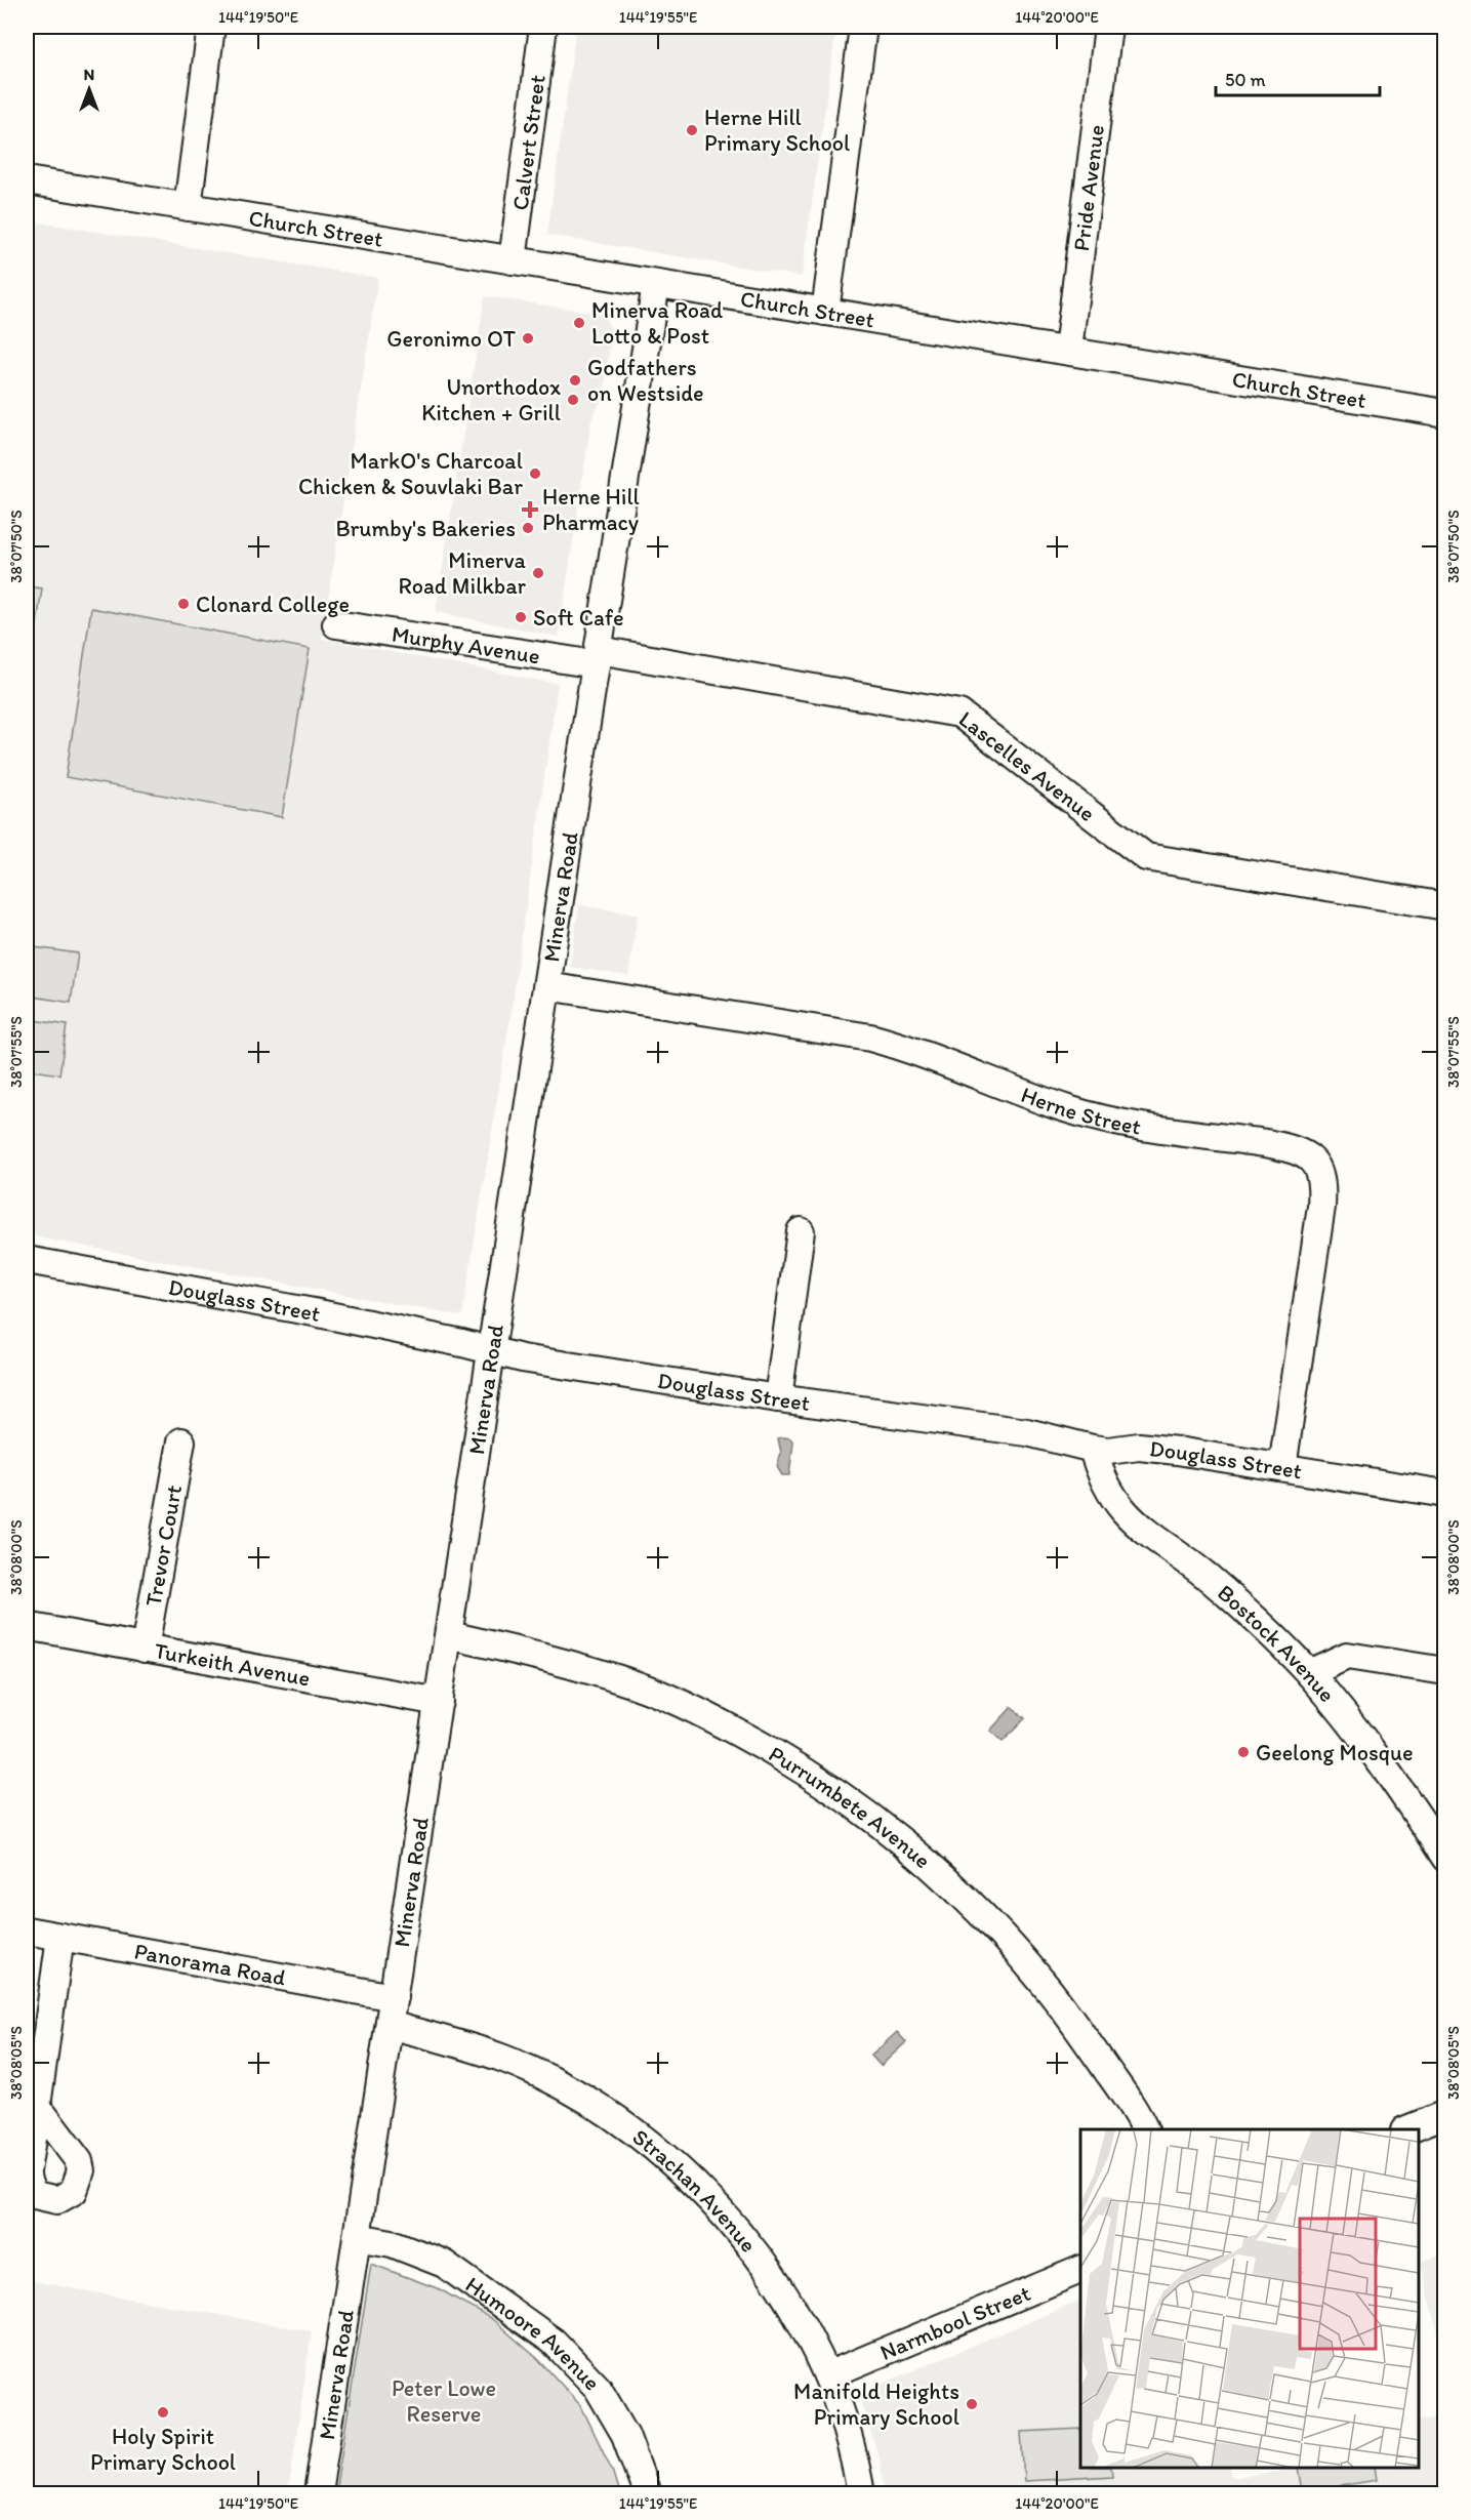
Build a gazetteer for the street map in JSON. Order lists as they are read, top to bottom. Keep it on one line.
{"streets":{"street":["Calvert Street","Pride Avenue","Church Street","Murphy Avenue","Lascelles Avenue","Minerva Road","Herne Street","Douglass Street","Trevor Court","Bostock Avenue","Turkeith Avenue","Purrumbete Avenue","Panorama Road","Strachan Avenue","Narmbool Street","Humoore Avenue"]},"crossings":[["Calvert Street","Church Street"],["Pride Avenue","Church Street"],["Church Street","Minerva Road"],["Murphy Avenue","Lascelles Avenue"],["Murphy Avenue","Minerva Road"],["Lascelles Avenue","Minerva Road"],["Minerva Road","Herne Street"],["Minerva Road","Douglass Street"],["Minerva Road","Turkeith Avenue"],["Minerva Road","Purrumbete Avenue"],["Minerva Road","Panorama Road"],["Minerva Road","Strachan Avenue"],["Minerva Road","Humoore Avenue"],["Herne Street","Douglass Street"],["Douglass Street","Bostock Avenue"],["Trevor Court","Turkeith Avenue"],["Strachan Avenue","Narmbool Street"]],"parks":["Peter Lowe Reserve"],"places":{"other":["Herne Hill Primary School","Minerva Road Lotto & Post","Geronimo OT","Godfathers on Westside","Unorthodox Kitchen + Grill","MarkO's Charcoal Chicken & Souvlaki Bar","Brumby's Bakeries","Minerva Road Milkbar","Clonard College","Soft Cafe","Geelong Mosque","Manifold Heights Primary School","Holy Spirit Primary School"],"health":["Herne Hill Pharmacy"]},"scale_bar":"50 m","north":"top","coordinates":["144°19'50\"E","144°19'55\"E","144°20'00\"E","38°07'50\"S","38°07'55\"S","38°08'00\"S","38°08'05\"S"]}
